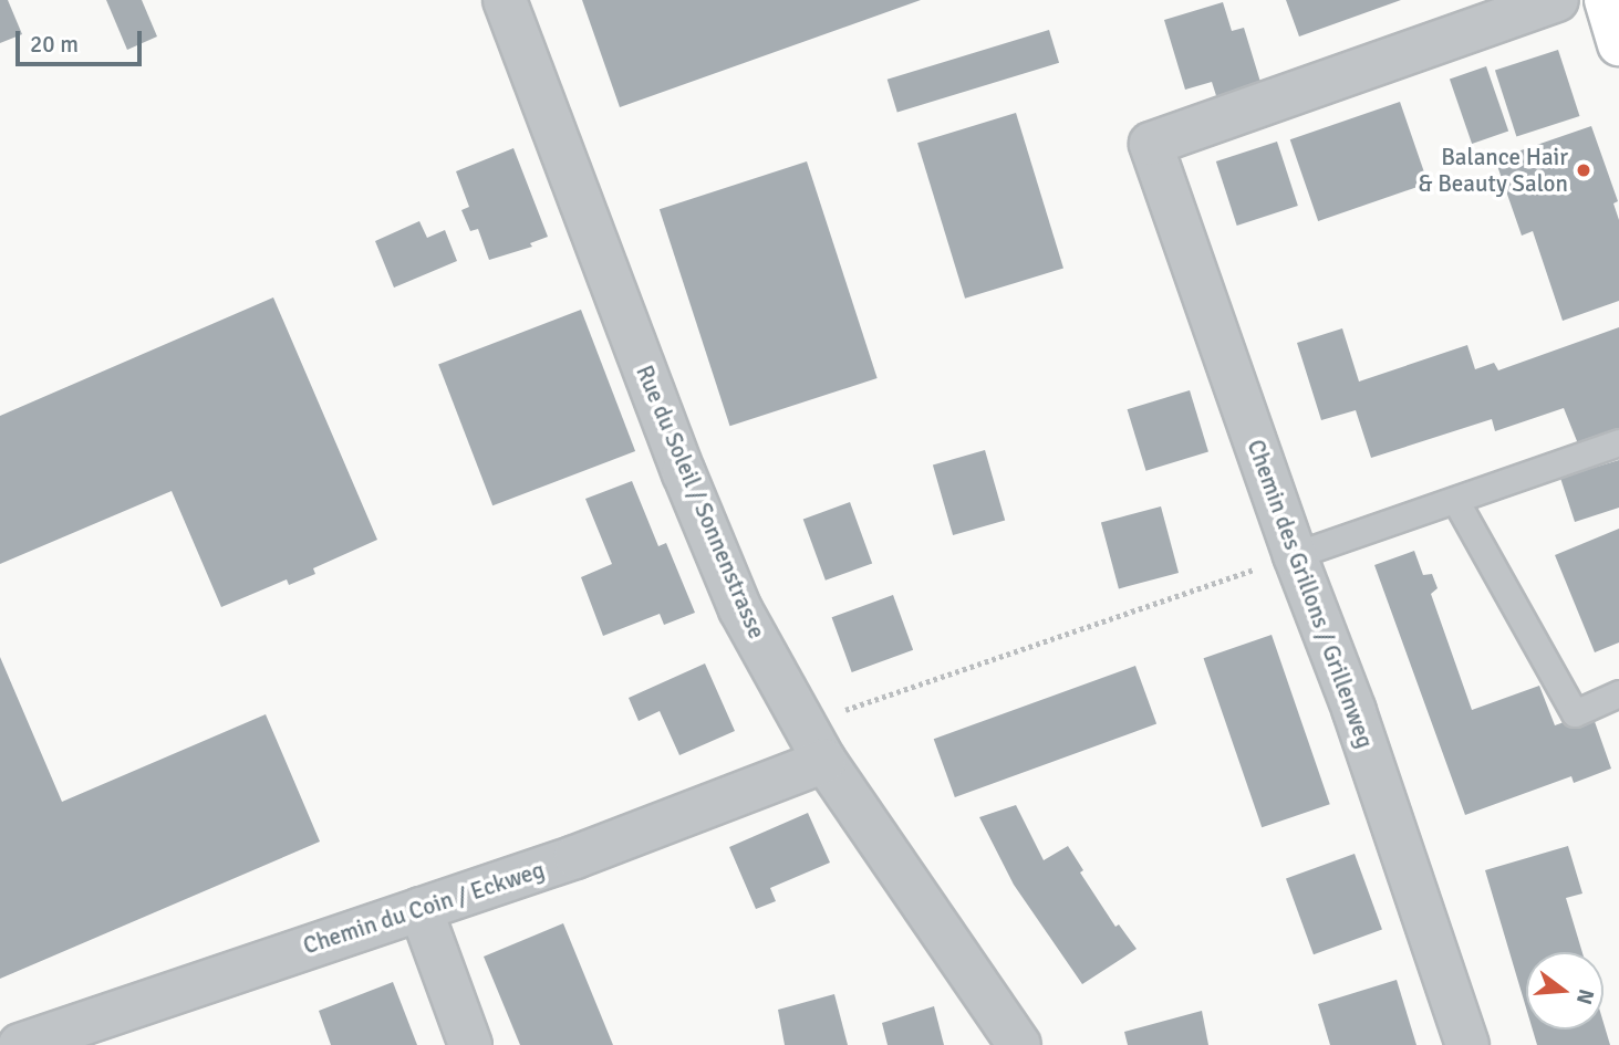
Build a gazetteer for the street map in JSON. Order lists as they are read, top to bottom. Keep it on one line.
{"streets":{"street":["Rue du Soleil / Sonnenstrasse","Chemin des Grillons / Grillenweg","Chemin du Coin / Eckweg"]},"crossings":[["Rue du Soleil / Sonnenstrasse","Chemin du Coin / Eckweg"]],"places":["Balance Hair & Beauty Salon"],"scale_bar":"20 m","north":"right"}
